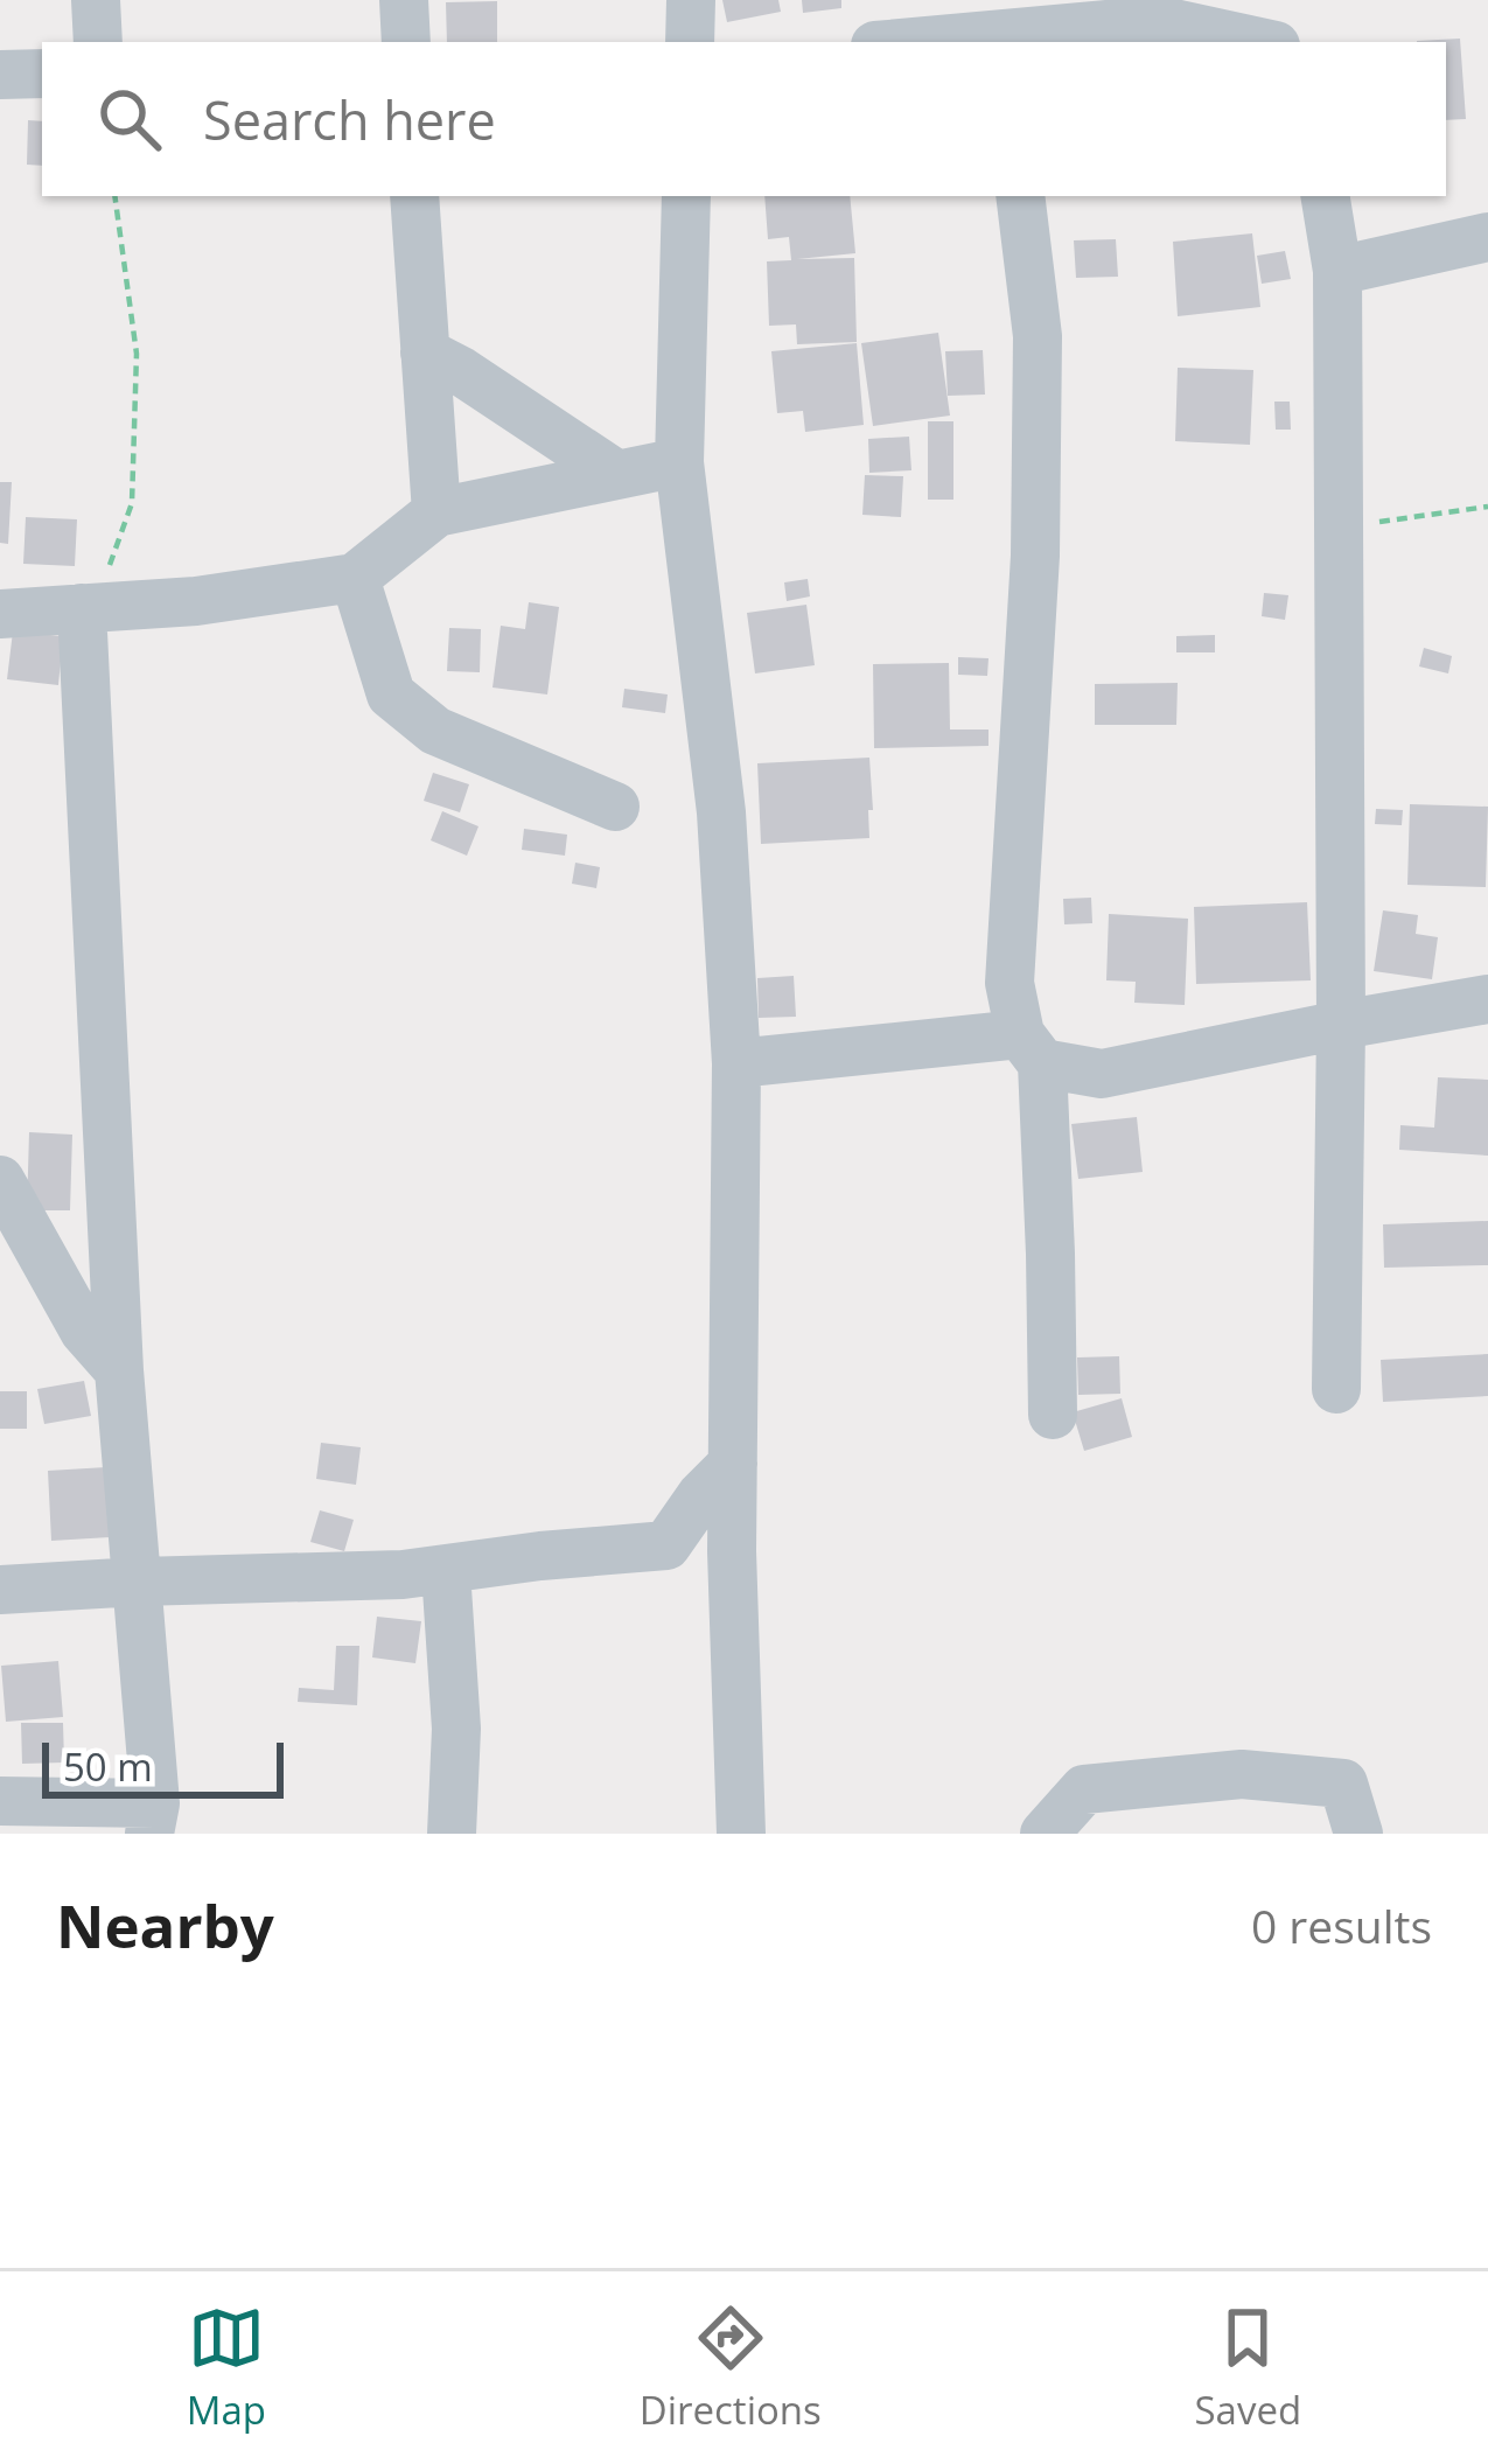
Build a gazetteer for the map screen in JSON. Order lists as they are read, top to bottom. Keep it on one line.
{"scale_bar":"50 m","page":{"search":"Search here","scale":"50 m","heading":["Nearby","0 results"],"nav":["Map","Directions","Saved"]}}
